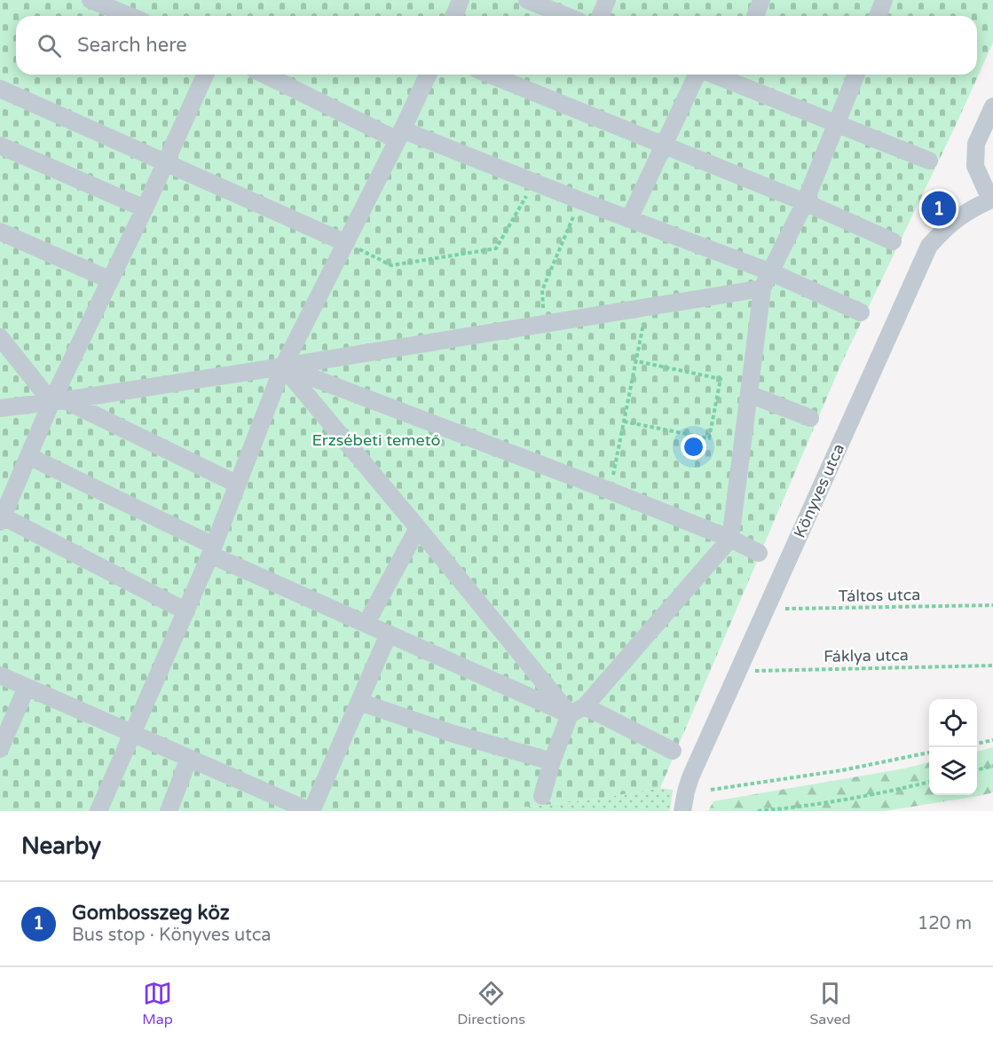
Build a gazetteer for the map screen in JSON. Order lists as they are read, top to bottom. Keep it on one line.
{"streets":{"street":["Könyves utca"],"path":["Táltos utca","Fáklya utca"]},"crossings":[["Könyves utca","Táltos utca"],["Könyves utca","Fáklya utca"]],"parks":["Erzsébeti temető"],"page":{"search":"Search here","pins":"1","heading":"Nearby","list":[{"mark":"1","name":"Gombosszeg köz","note":"Bus stop · Könyves utca","value":"120 m"}],"nav":["Map","Directions","Saved"]}}
